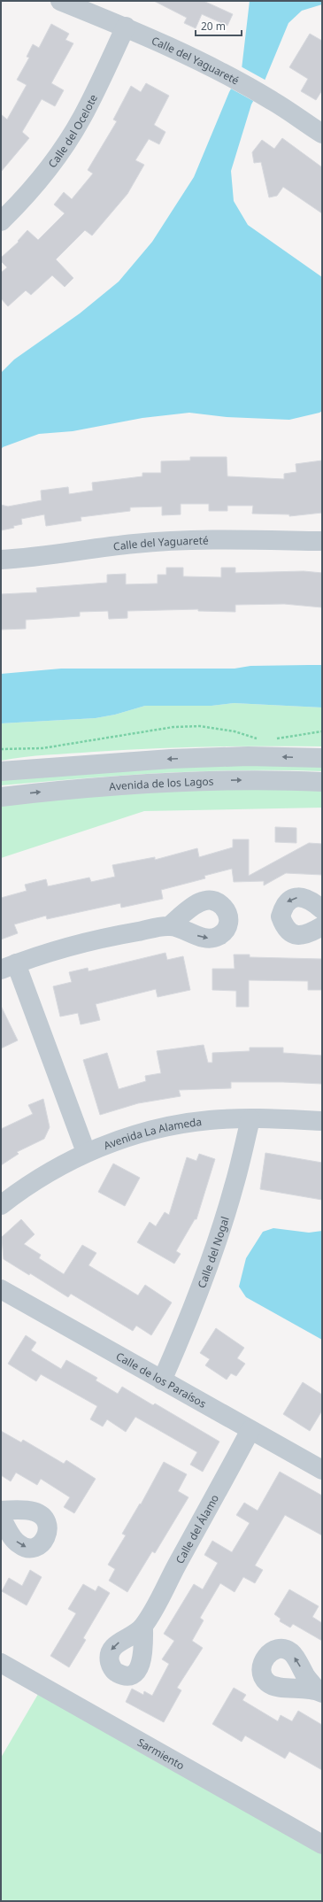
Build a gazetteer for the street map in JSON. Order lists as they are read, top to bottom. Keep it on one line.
{"streets":{"street":["Calle del Yaguareté","Calle del Ocelote","Avenida de los Lagos","Avenida La Alameda","Calle del Nogal","Calle de los Paraísos","Calle del Álamo","Sarmiento"]},"crossings":[["Calle del Yaguareté","Calle del Ocelote"],["Avenida La Alameda","Calle del Nogal"],["Calle del Nogal","Calle de los Paraísos"],["Calle de los Paraísos","Calle del Álamo"]],"scale_bar":"20 m"}
